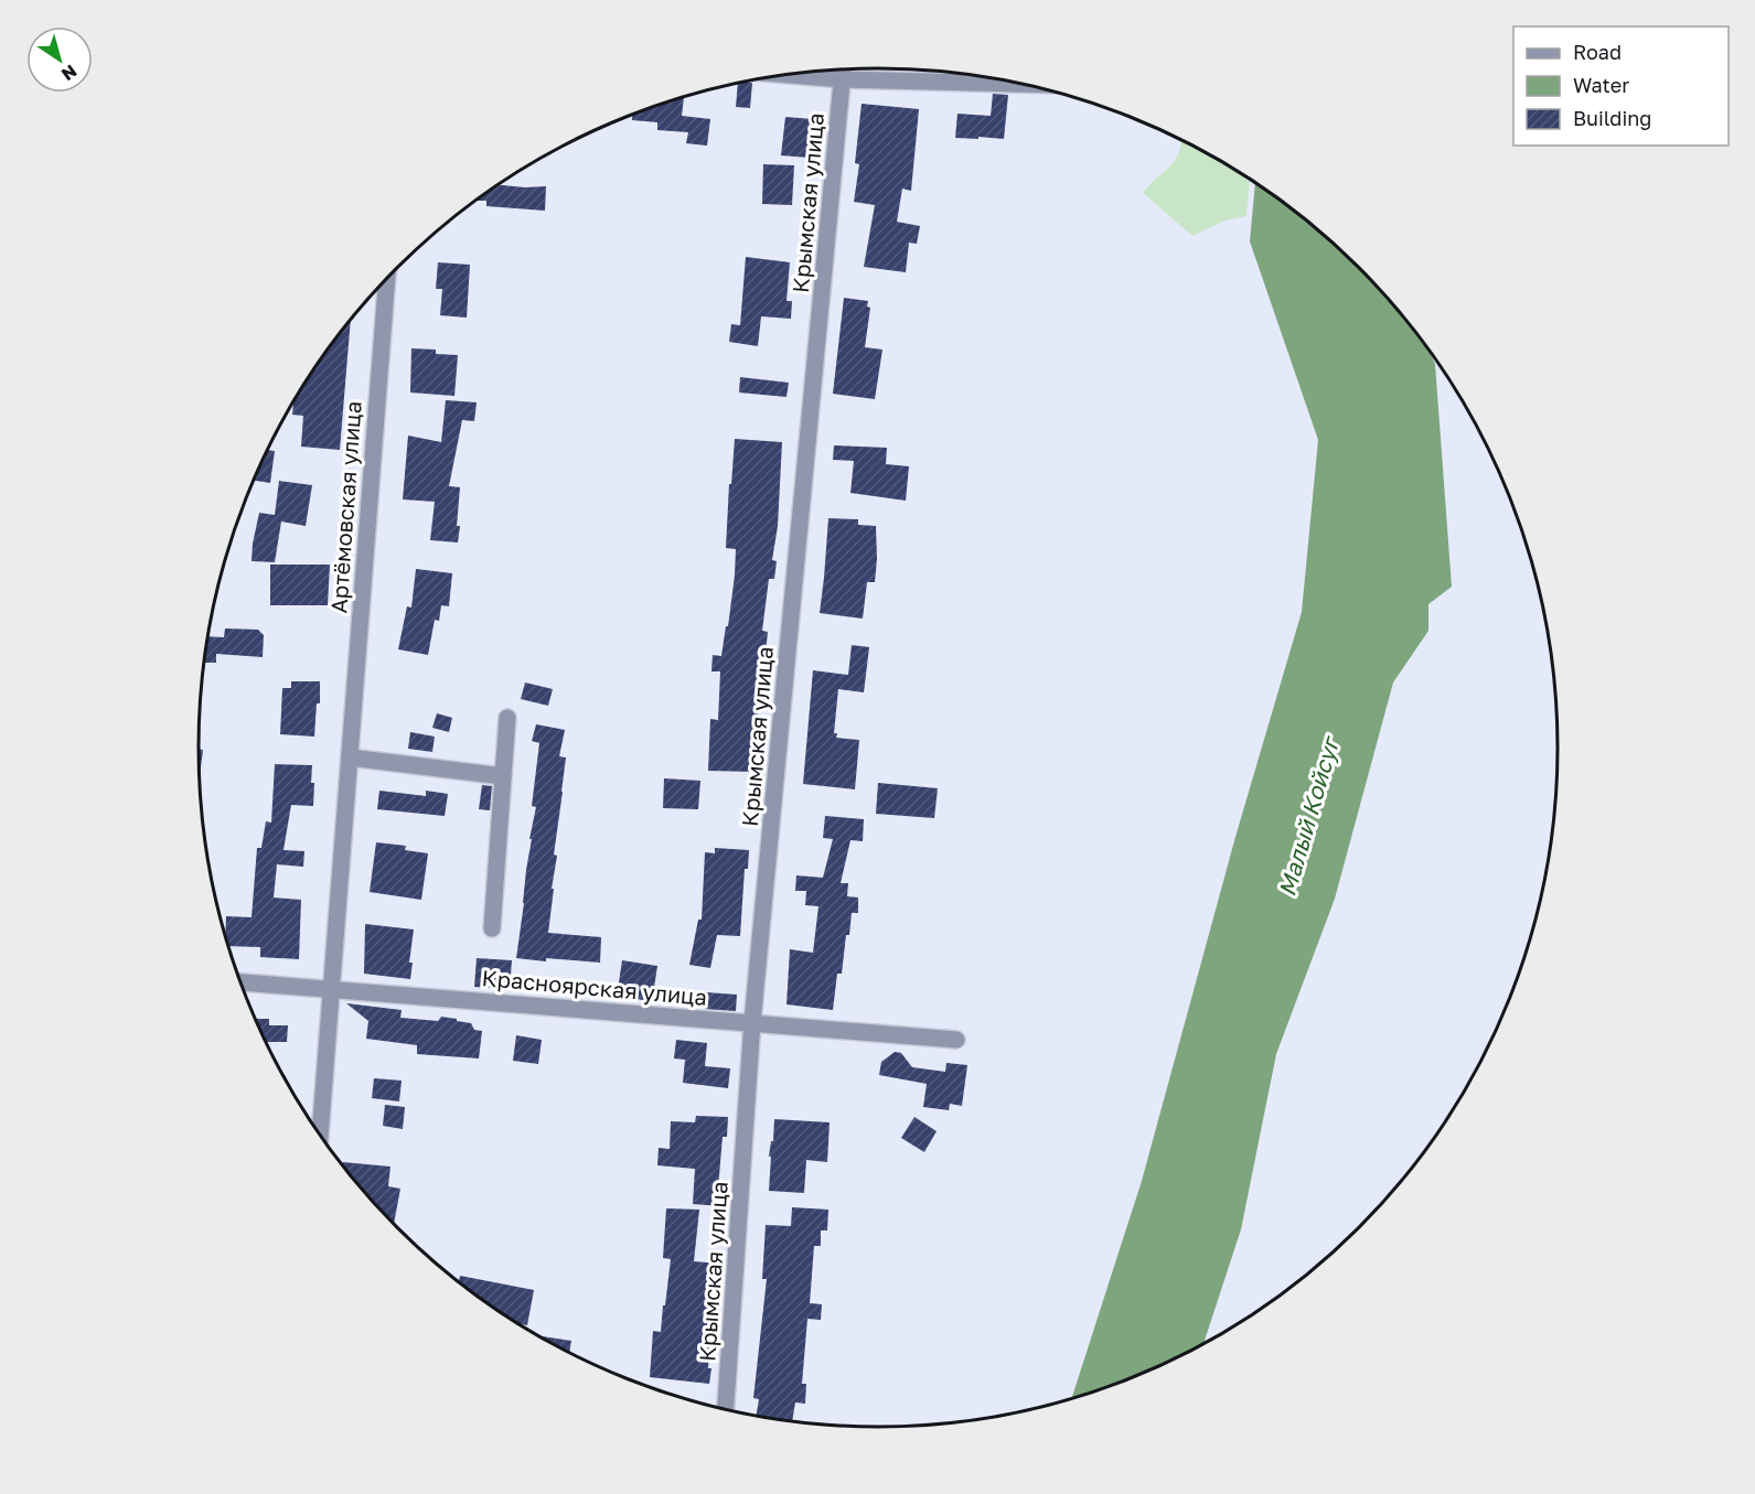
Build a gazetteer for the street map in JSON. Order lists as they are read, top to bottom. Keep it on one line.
{"streets":{"street":["Крымская улица","Артёмовская улица","Красноярская улица"]},"crossings":[["Крымская улица","Красноярская улица"],["Артёмовская улица","Красноярская улица"]],"water":["Малый Койсуг"],"legend":["Road","Water","Building"],"north":"bottom right"}
